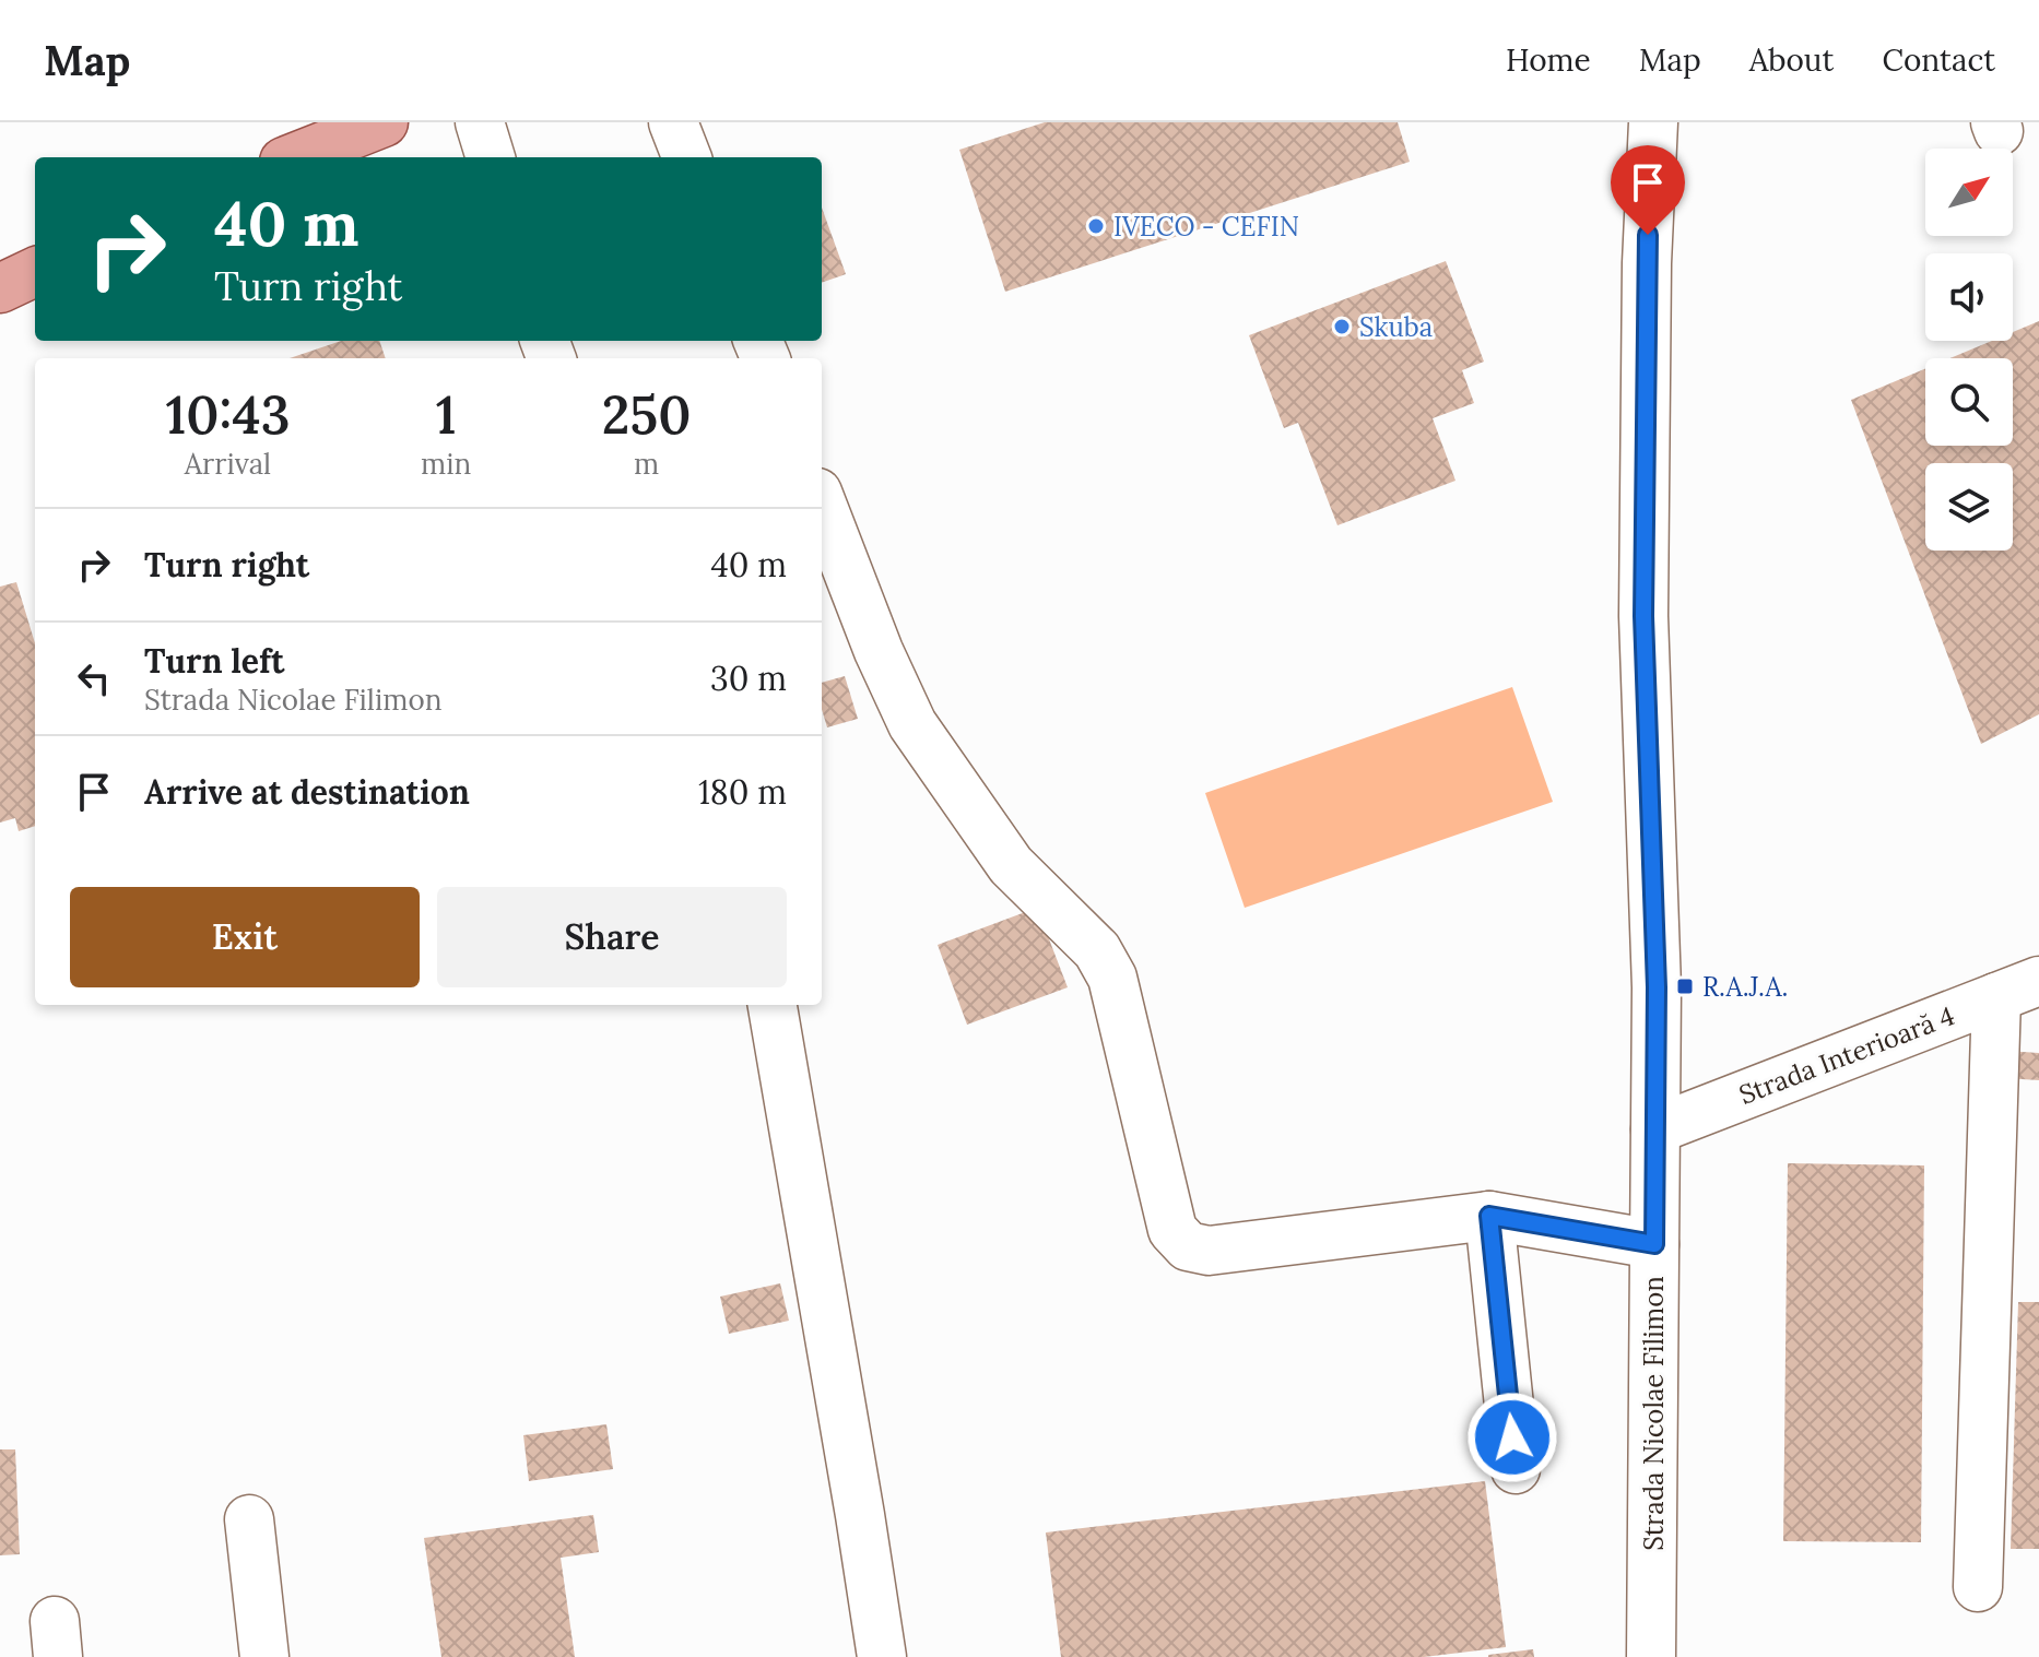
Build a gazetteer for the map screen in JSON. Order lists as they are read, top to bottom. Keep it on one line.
{"streets":{"street":["Strada Interioară 4","Strada Nicolae Filimon"]},"crossings":[["Strada Interioară 4","Strada Nicolae Filimon"]],"places":{"other":["IVECO - CEFIN","Skuba"],"transit":["R.A.J.A."]},"north":"top right","page":{"header":"Map","nav":["Home","Map","About","Contact"],"turn":["40 m","Turn right"],"eta":["10:43","Arrival","1","min","250","m"],"list":[{"name":"Turn right","value":"40 m"},{"name":"Turn left","note":"Strada Nicolae Filimon","value":"30 m"},{"name":"Arrive at destination","value":"180 m"}],"buttons":["Exit","Share"]}}
